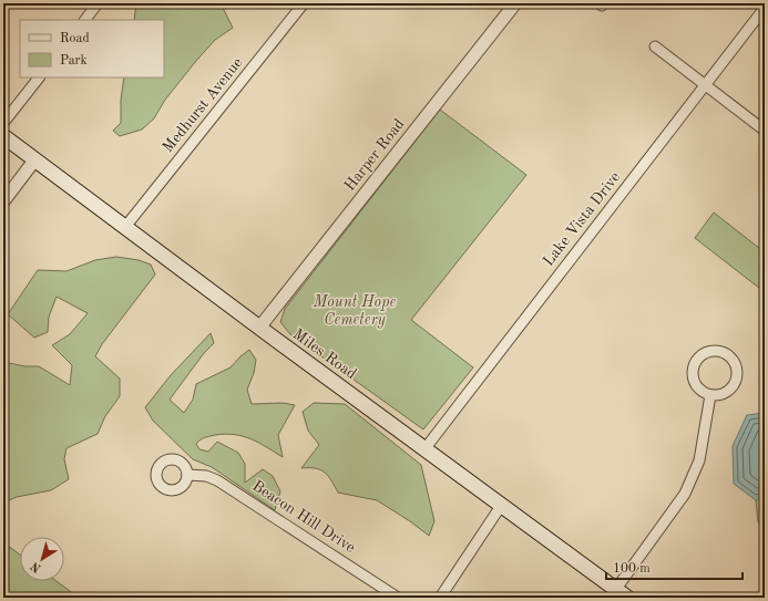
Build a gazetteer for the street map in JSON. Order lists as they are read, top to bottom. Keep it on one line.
{"streets":{"main road":["Miles Road"],"street":["Medhurst Avenue","Harper Road","Lake Vista Drive","Beacon Hill Drive"]},"crossings":[["Medhurst Avenue","Miles Road"],["Harper Road","Miles Road"],["Lake Vista Drive","Miles Road"]],"parks":["Mount Hope Cemetery"],"legend":["Road","Park"],"scale_bar":"100 m","north":"bottom left"}
